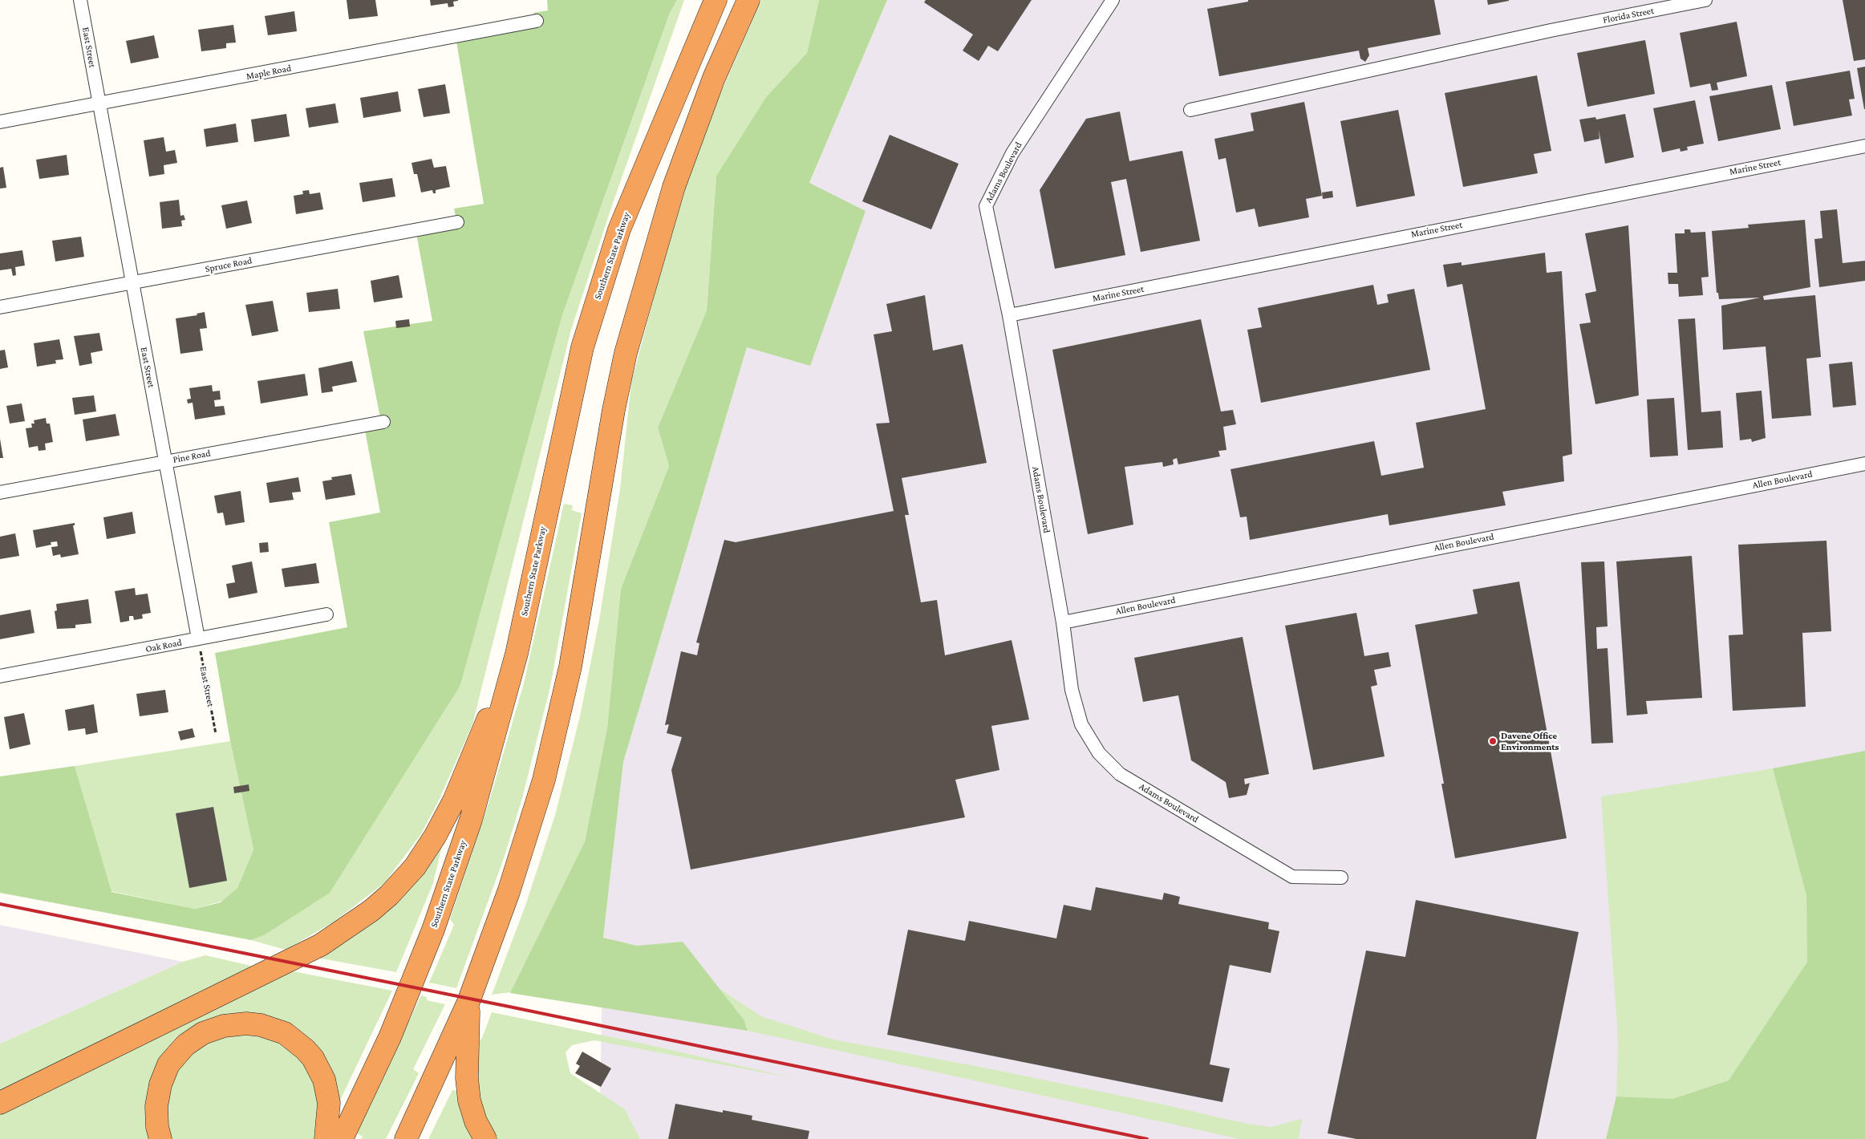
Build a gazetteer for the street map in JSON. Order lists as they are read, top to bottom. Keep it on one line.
{"streets":{"highway":["Southern State Parkway"],"street":["Florida Street","East Street","Maple Road","Marine Street","Adams Boulevard","Spruce Road","Pine Road","Allen Boulevard","Oak Road"]},"crossings":[["East Street","Maple Road"],["East Street","Spruce Road"],["East Street","Pine Road"],["East Street","Oak Road"],["Marine Street","Adams Boulevard"],["Adams Boulevard","Allen Boulevard"]],"places":["Davene Office Environments"]}
